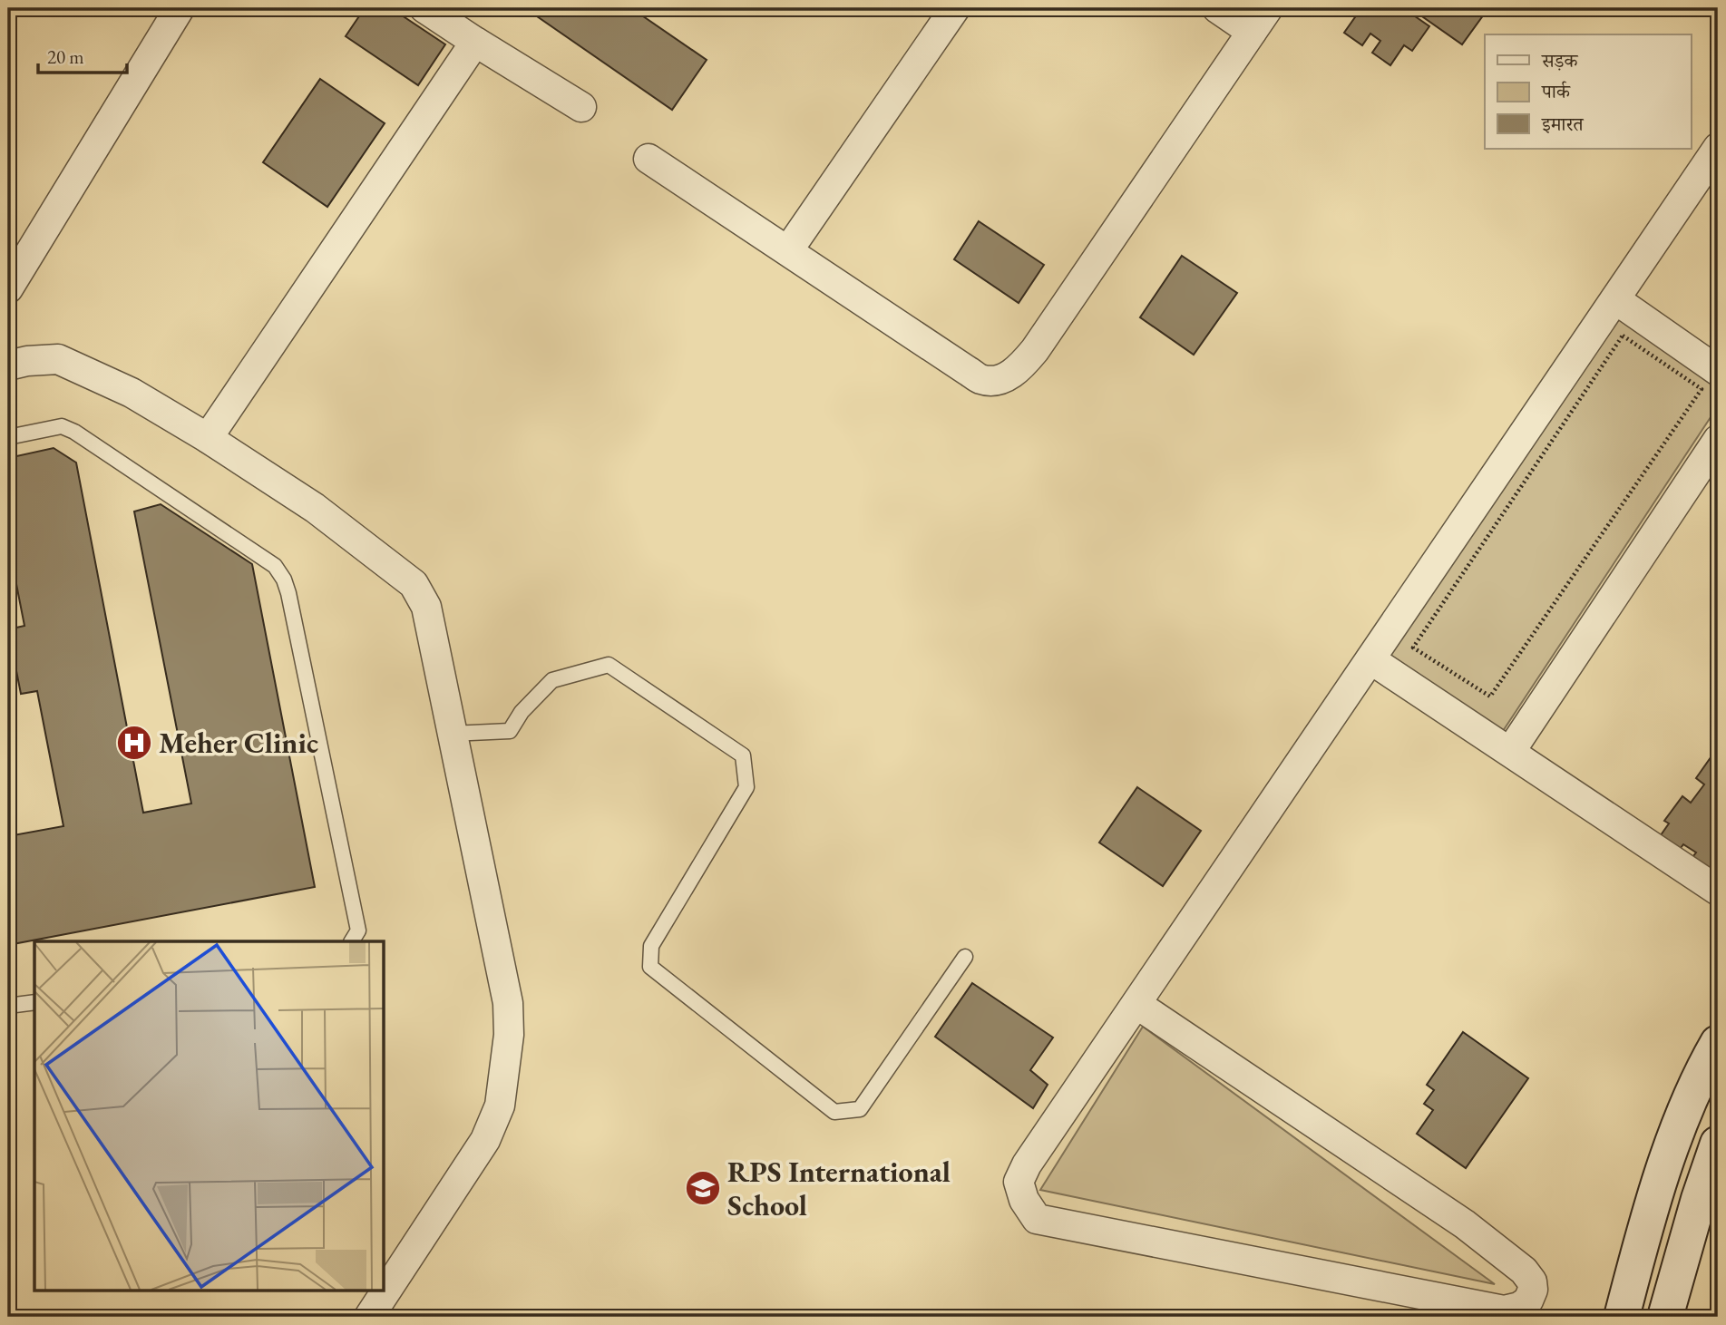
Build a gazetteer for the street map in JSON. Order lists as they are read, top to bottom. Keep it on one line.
{"places":{"hospital":["Meher Clinic"],"school or university":["RPS International School"]},"legend":["सड़क","पार्क","इमारत"],"scale_bar":"20 m"}
